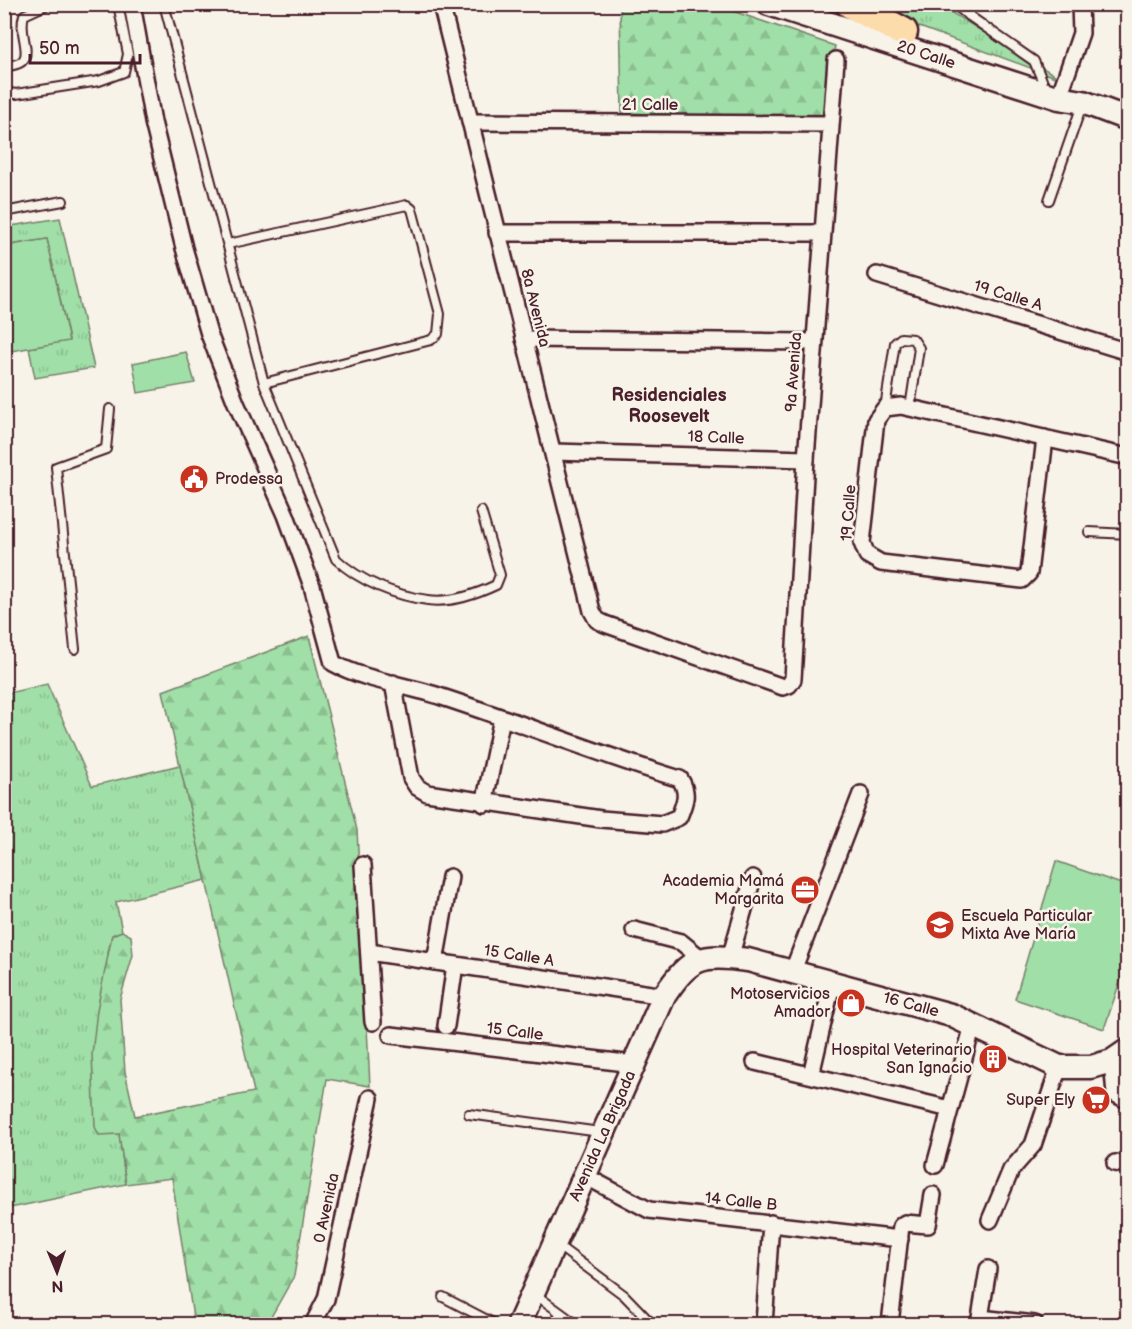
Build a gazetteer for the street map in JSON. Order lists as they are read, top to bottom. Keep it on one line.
{"streets":{"main road":["20 Calle","16 Calle","Avenida La Brigada"],"street":["21 Calle","19 Calle A","8a Avenida","9a Avenida","18 Calle","19 Calle","15 Calle A","15 Calle","14 Calle B","0 Avenida"]},"crossings":[["21 Calle","8a Avenida"],["21 Calle","9a Avenida"],["8a Avenida","9a Avenida"],["8a Avenida","18 Calle"],["9a Avenida","18 Calle"],["15 Calle A","Avenida La Brigada"],["16 Calle","Avenida La Brigada"],["15 Calle","Avenida La Brigada"],["Avenida La Brigada","14 Calle B"]],"districts":["Residenciales Roosevelt"],"places":{"public building":["Prodessa"],"office":["Academia Mamá Margarita"],"school or university":["Escuela Particular Mixta Ave María"],"shop":["Motoservicios Amador"],"building":["Hospital Veterinario San Ignacio"],"supermarket":["Super Ely"]},"scale_bar":"50 m","north":"bottom"}
